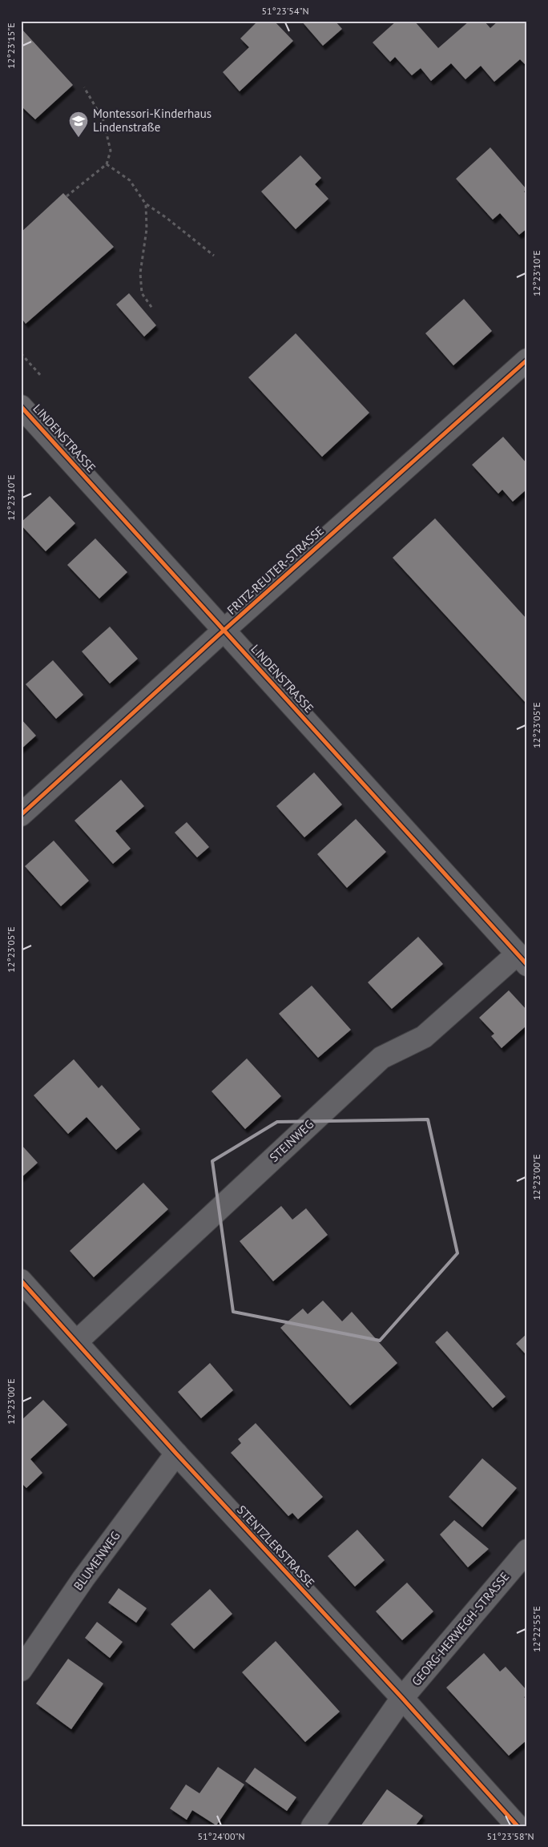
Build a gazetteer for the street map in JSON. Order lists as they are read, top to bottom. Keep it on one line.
{"streets":{"street":["LINDENSTRASSE","FRITZ-REUTER-STRASSE","STEINWEG","STENTZLERSTRASSE","BLUMENWEG","GEORG-HERWEGH-STRASSE"]},"crossings":[["LINDENSTRASSE","FRITZ-REUTER-STRASSE"],["LINDENSTRASSE","STEINWEG"],["STEINWEG","STENTZLERSTRASSE"],["STENTZLERSTRASSE","BLUMENWEG"],["STENTZLERSTRASSE","GEORG-HERWEGH-STRASSE"]],"places":{"school or university":["Montessori-Kinderhaus Lindenstraße"]},"coordinates":["51°23'54\"N","12°23'15\"E","12°23'10\"E","12°23'05\"E","12°23'00\"E","12°22'55\"E","51°24'00\"N","51°23'58\"N"]}
